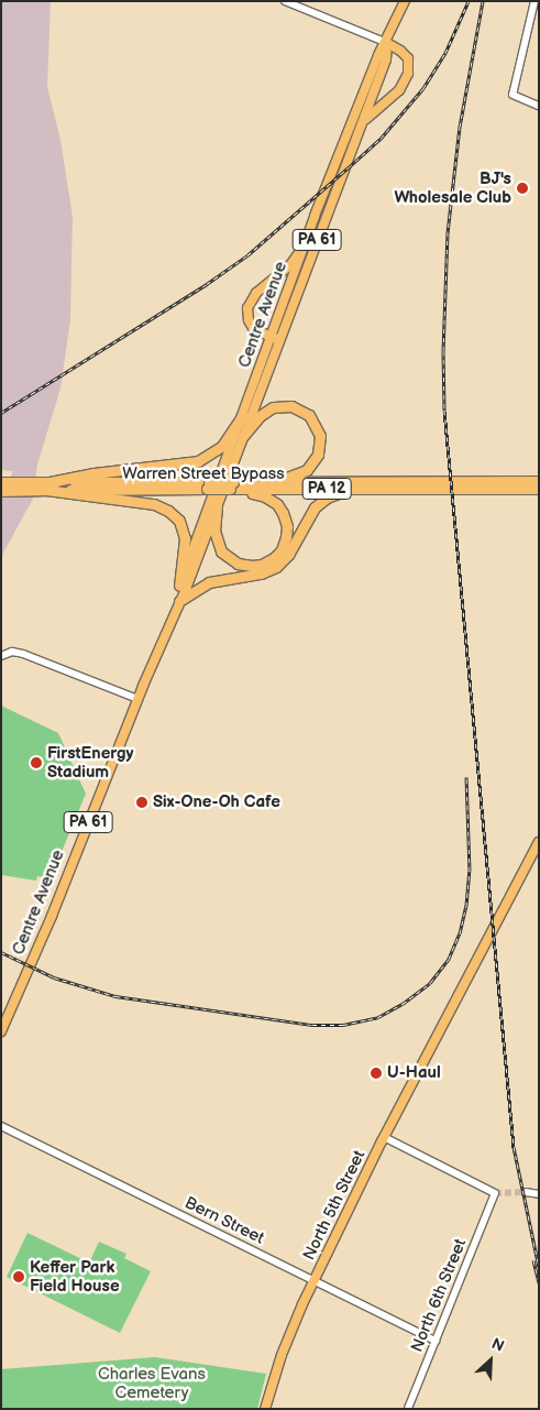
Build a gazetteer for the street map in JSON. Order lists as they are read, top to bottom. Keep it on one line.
{"streets":{"highway":["Warren Street Bypass","PA 12"],"main road":["PA 61","Centre Avenue","North 5th Street"],"street":["Bern Street","North 6th Street"]},"crossings":[["North 5th Street","Bern Street"],["North 5th Street","North 6th Street"],["Bern Street","North 6th Street"]],"parks":["Charles Evans Cemetery"],"places":["BJ's Wholesale Club","FirstEnergy Stadium","Six-One-Oh Cafe","U-Haul","Keffer Park Field House"],"north":"top right"}
